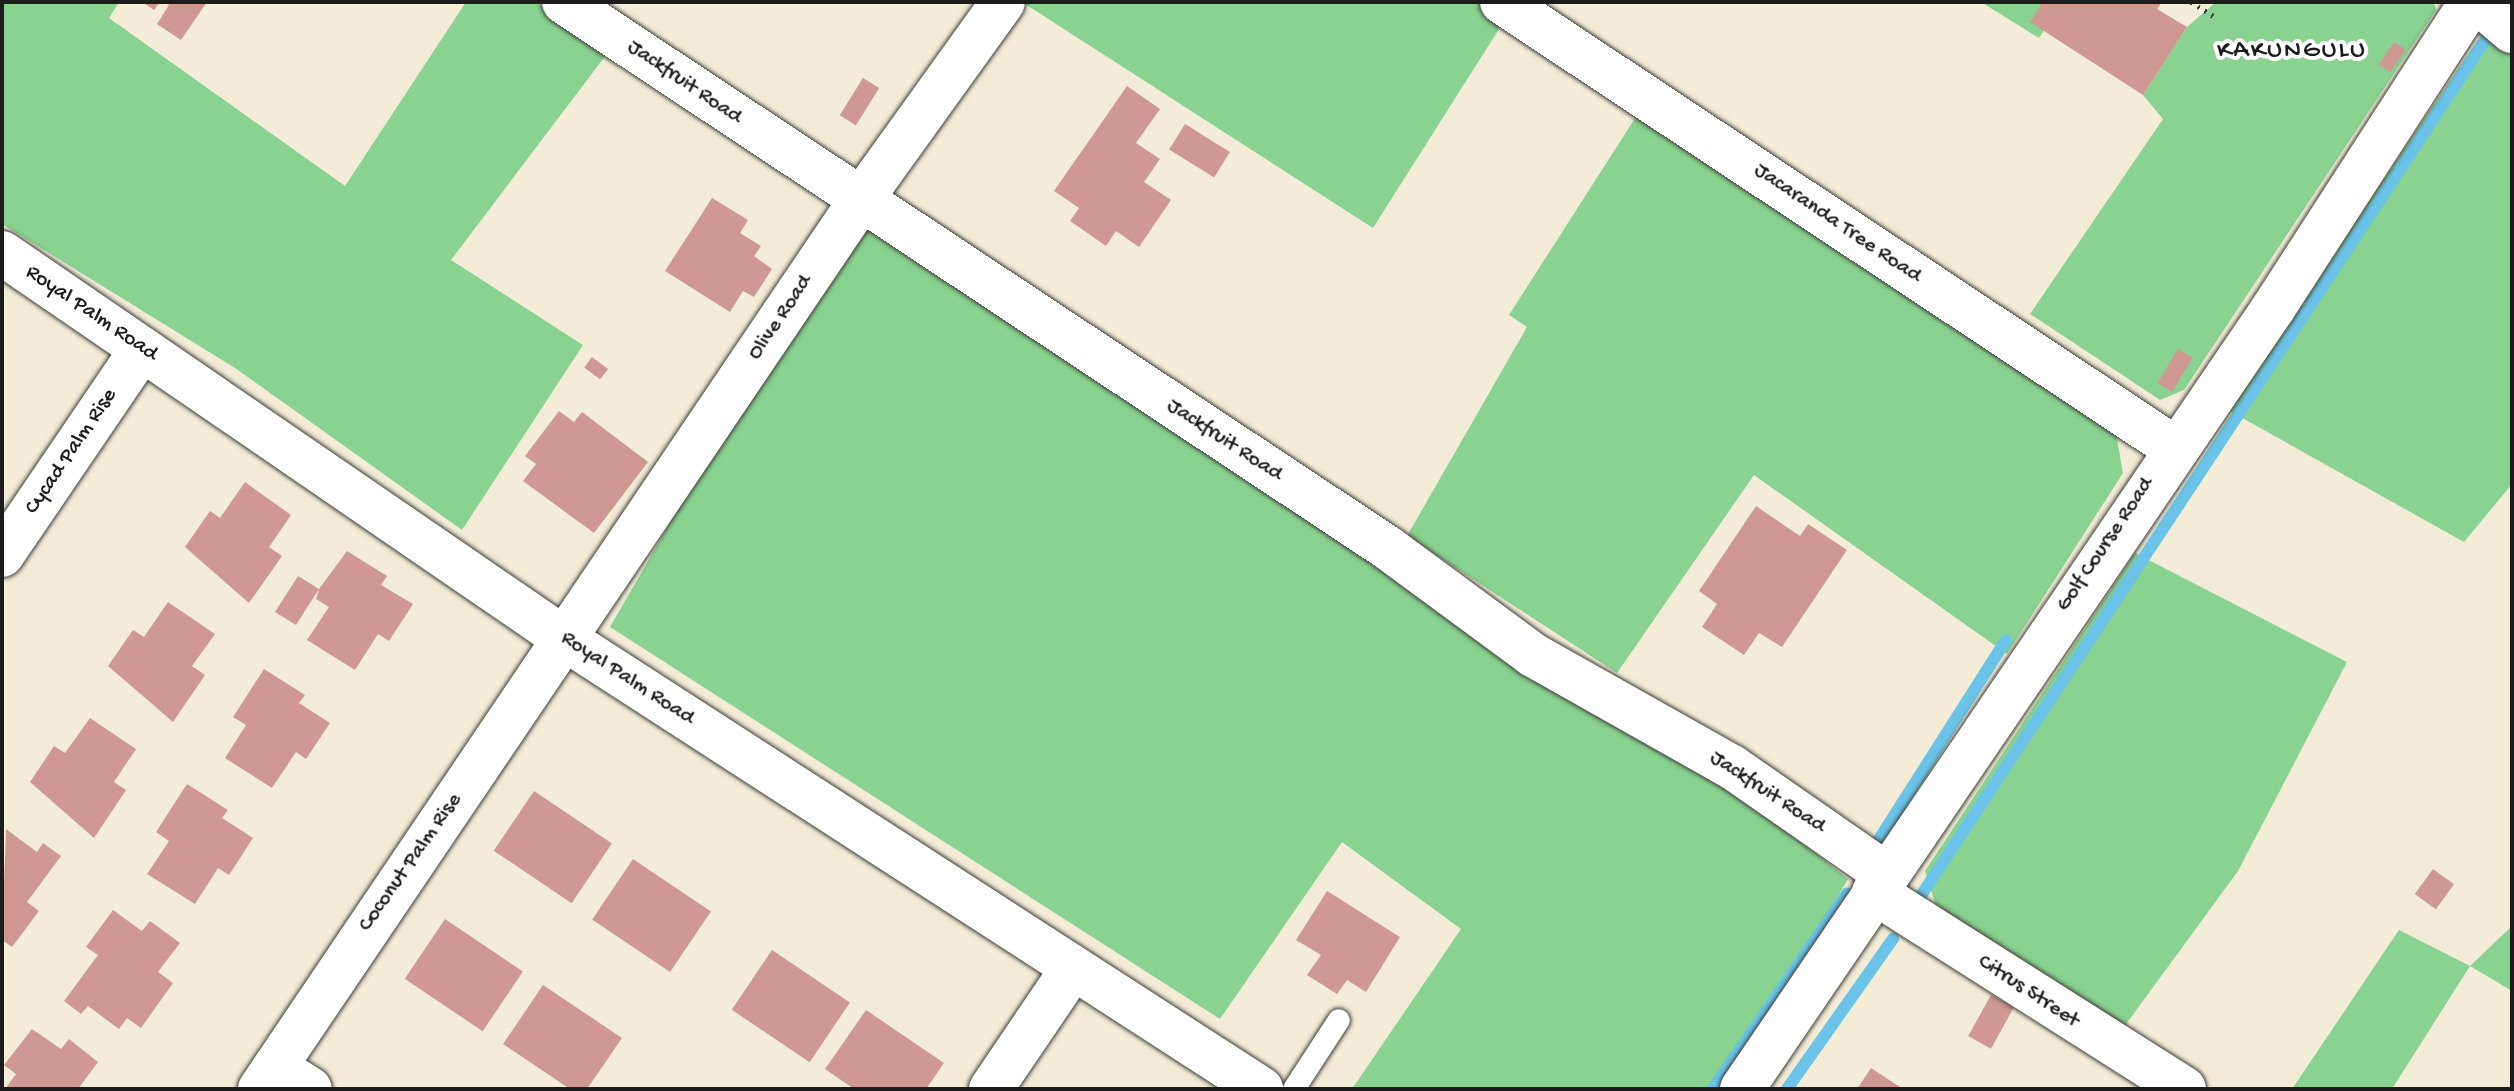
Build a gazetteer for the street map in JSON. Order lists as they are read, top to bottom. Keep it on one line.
{"streets":{"street":["Jackfruit Road","Jacaranda Tree Road","Royal Palm Road","Olive Road","Cycad Palm Rise","Golf Course Road","Coconut Palm Rise","Citrus Street"]},"crossings":[["Jackfruit Road","Olive Road"],["Jackfruit Road","Golf Course Road"],["Jackfruit Road","Citrus Street"],["Jacaranda Tree Road","Golf Course Road"],["Royal Palm Road","Olive Road"],["Royal Palm Road","Cycad Palm Rise"],["Royal Palm Road","Coconut Palm Rise"],["Olive Road","Coconut Palm Rise"],["Golf Course Road","Citrus Street"]],"districts":["KAKUNGULU"]}
